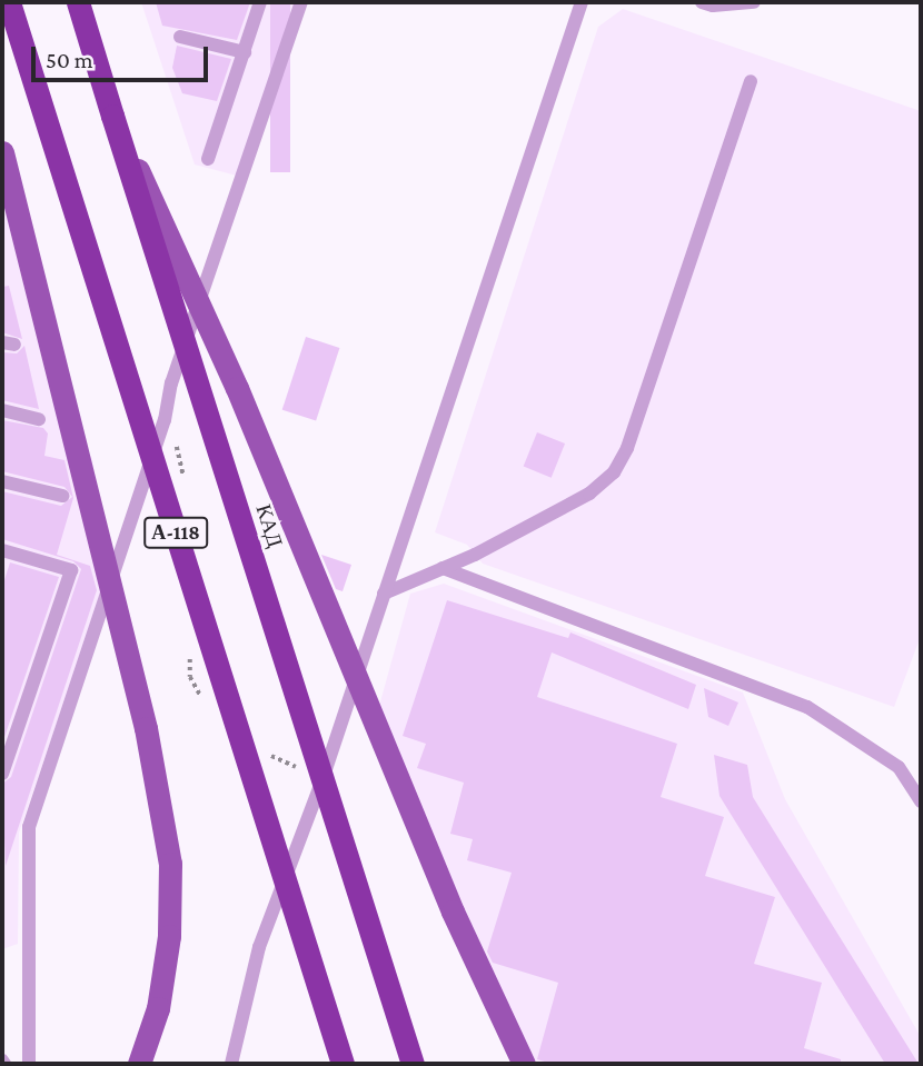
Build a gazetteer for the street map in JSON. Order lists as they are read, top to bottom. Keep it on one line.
{"streets":{"highway":["КАД","А-118"]},"scale_bar":"50 m"}
